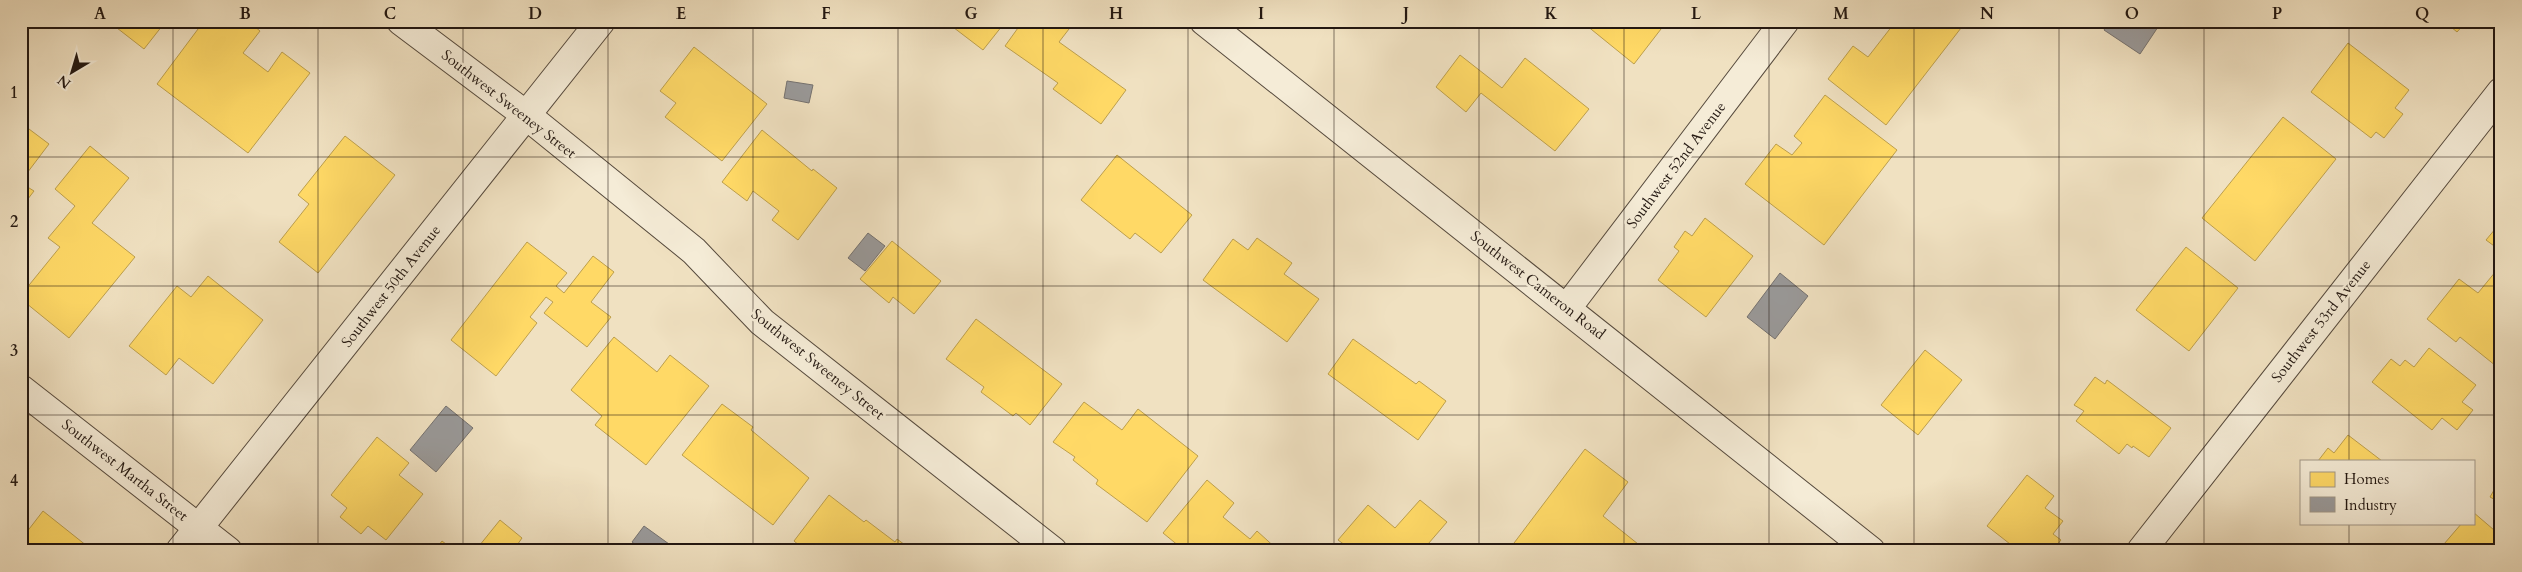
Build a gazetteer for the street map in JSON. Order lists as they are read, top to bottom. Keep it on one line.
{"streets":{"street":["Southwest Sweeney Street","Southwest 52nd Avenue","Southwest Cameron Road","Southwest 50th Avenue","Southwest 53rd Avenue","Southwest Martha Street"]},"crossings":[["Southwest Sweeney Street","Southwest 50th Avenue"],["Southwest 52nd Avenue","Southwest Cameron Road"],["Southwest 50th Avenue","Southwest Martha Street"]],"legend":["Homes","Industry"],"north":"bottom left","grid":{"columns":["A","B","C","D","E","F","G","H","I","J","K","L","M","N","O","P","Q"],"rows":["1","2","3","4"]}}
